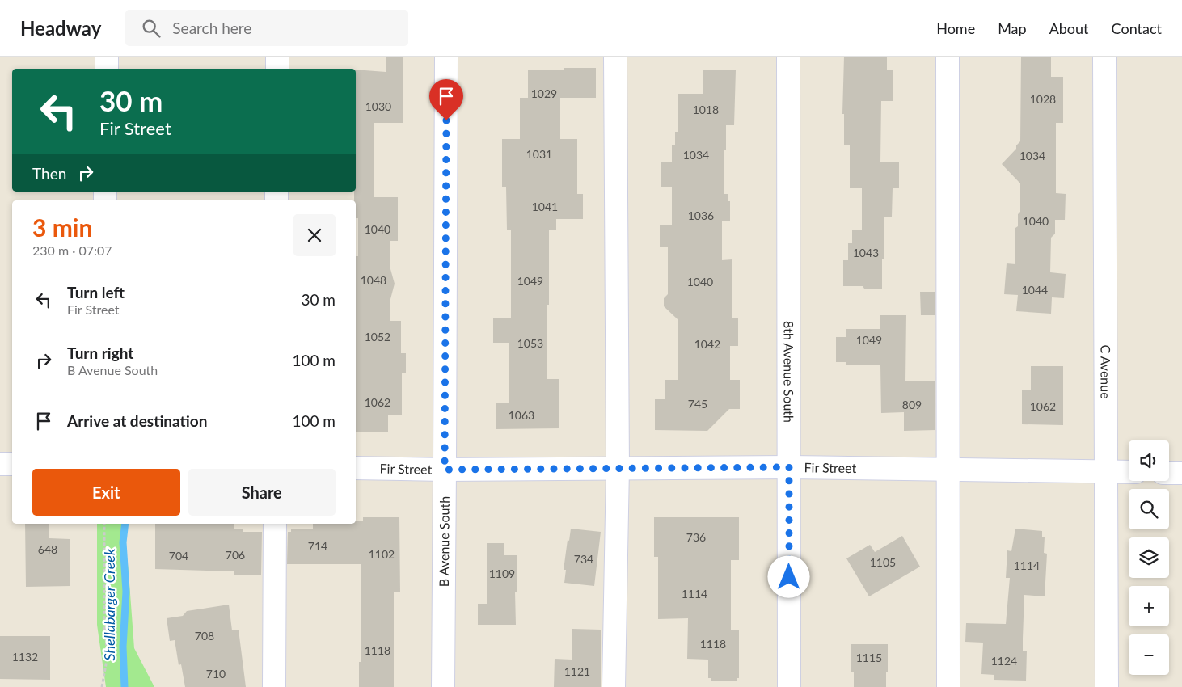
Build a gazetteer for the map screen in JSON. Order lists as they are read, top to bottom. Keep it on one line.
{"streets":{"street":["8th Avenue South","C Avenue","Fir Street","B Avenue South"]},"crossings":[["8th Avenue South","Fir Street"],["C Avenue","Fir Street"],["Fir Street","B Avenue South"]],"water":["Shellabarger Creek"],"house_numbers":["1029","1028","1030","1018","1031","1034","1034","1041","1036","1040","1040","1043","1048","1049","1040","1044","1052","1049","1053","1042","1062","745","809","1062","1063","736","714","648","1102","706","704","734","1105","1114","1109","1114","708","1118","1118","1132","1115","1124","1121","710"],"page":{"header":"Headway","search":"Search here","nav":["Home","Map","About","Contact"],"turn":["30 m","Fir Street"],"then":"Then","heading":["3 min","230 m · 07:07"],"list":[{"name":"Turn left","note":"Fir Street","value":"30 m"},{"name":"Turn right","note":"B Avenue South","value":"100 m"},{"name":"Arrive at destination","value":"100 m"}],"map_buttons":["+","−"],"buttons":["Exit","Share"]}}
